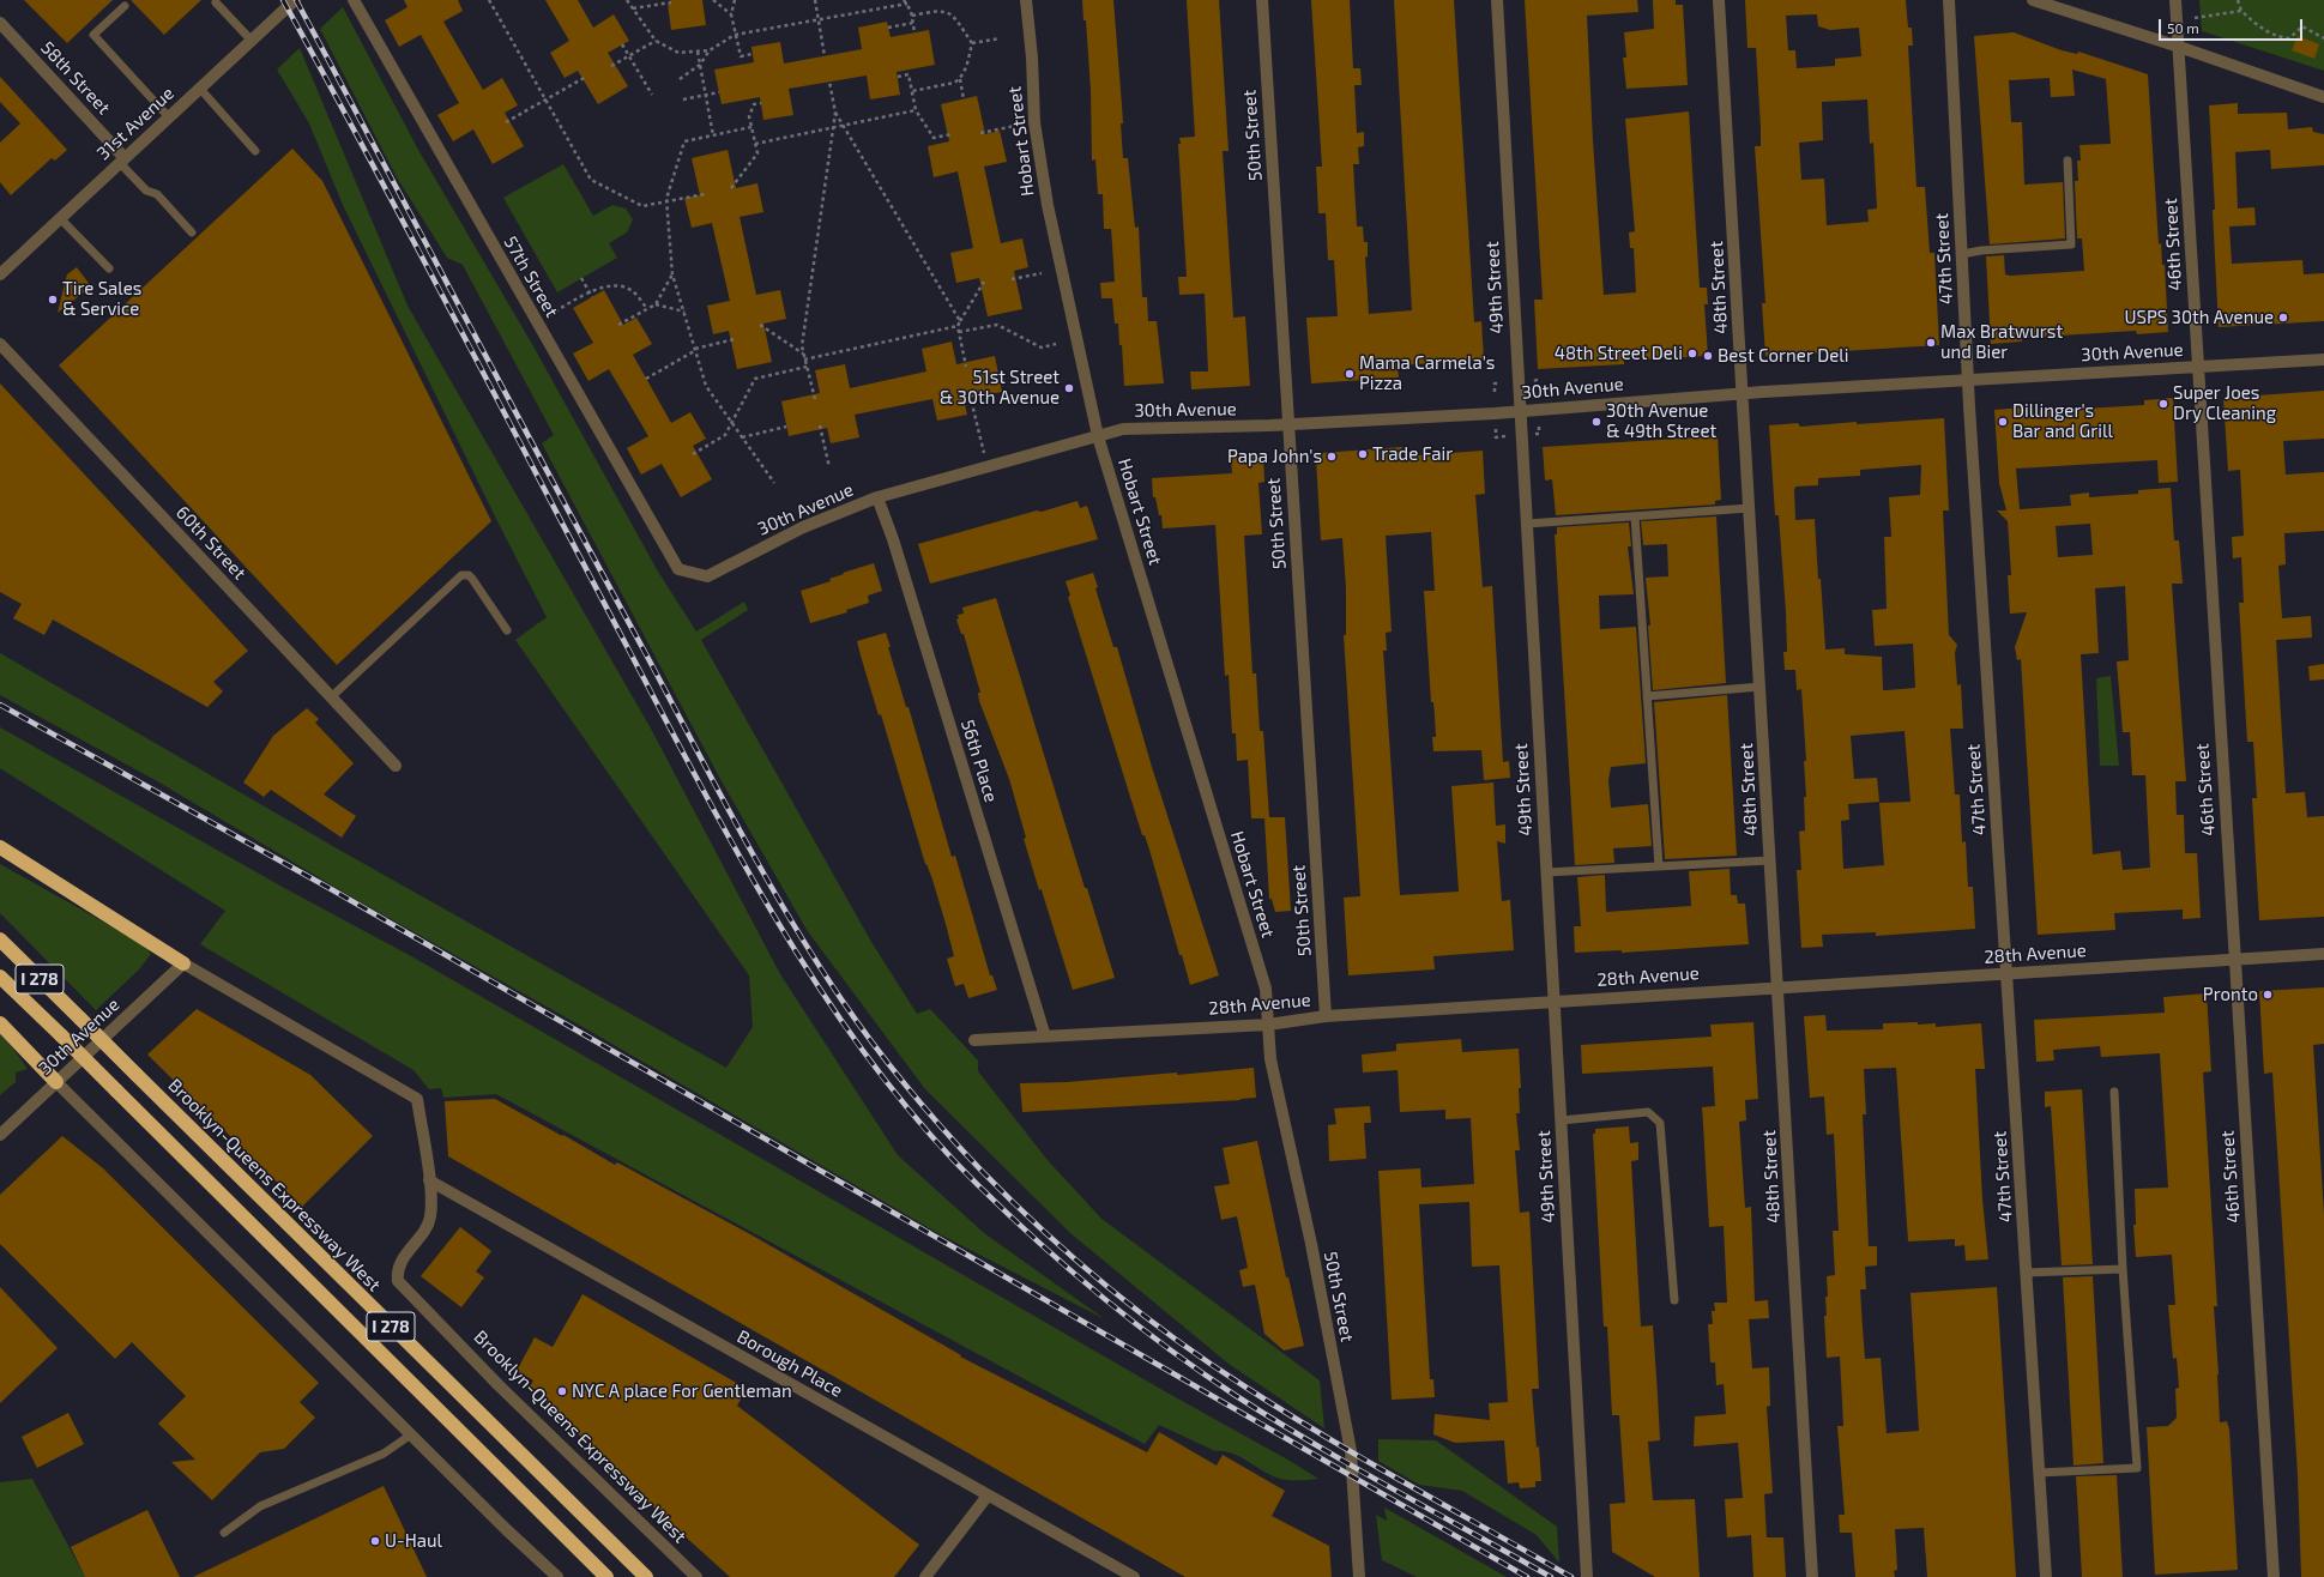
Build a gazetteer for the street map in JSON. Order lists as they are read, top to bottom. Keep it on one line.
{"streets":{"highway":["I 278","Brooklyn-Queens Expressway West"],"street":["58th Street","31st Avenue","50th Street","Hobart Street","46th Street","47th Street","57th Street","49th Street","48th Street","30th Avenue","60th Street","56th Place","28th Avenue","Borough Place"]},"crossings":[["58th Street","31st Avenue"],["50th Street","Hobart Street"],["50th Street","30th Avenue"],["50th Street","28th Avenue"],["Hobart Street","30th Avenue"],["Hobart Street","28th Avenue"],["46th Street","30th Avenue"],["46th Street","28th Avenue"],["47th Street","30th Avenue"],["47th Street","28th Avenue"],["57th Street","30th Avenue"],["49th Street","30th Avenue"],["49th Street","28th Avenue"],["48th Street","30th Avenue"],["48th Street","28th Avenue"],["30th Avenue","56th Place"],["30th Avenue","Brooklyn-Queens Expressway West"],["56th Place","28th Avenue"],["Brooklyn-Queens Expressway West","Borough Place"]],"places":["Tire Sales & Service","USPS 30th Avenue","Max Bratwurst und Bier","48th Street Deli","Best Corner Deli","Mama Carmela's Pizza","51st Street & 30th Avenue","Super Joes Dry Cleaning","30th Avenue & 49th Street","Dillinger's Bar and Grill","Trade Fair","Papa John's","Pronto","NYC A place For Gentleman","U-Haul"],"scale_bar":"50 m"}
